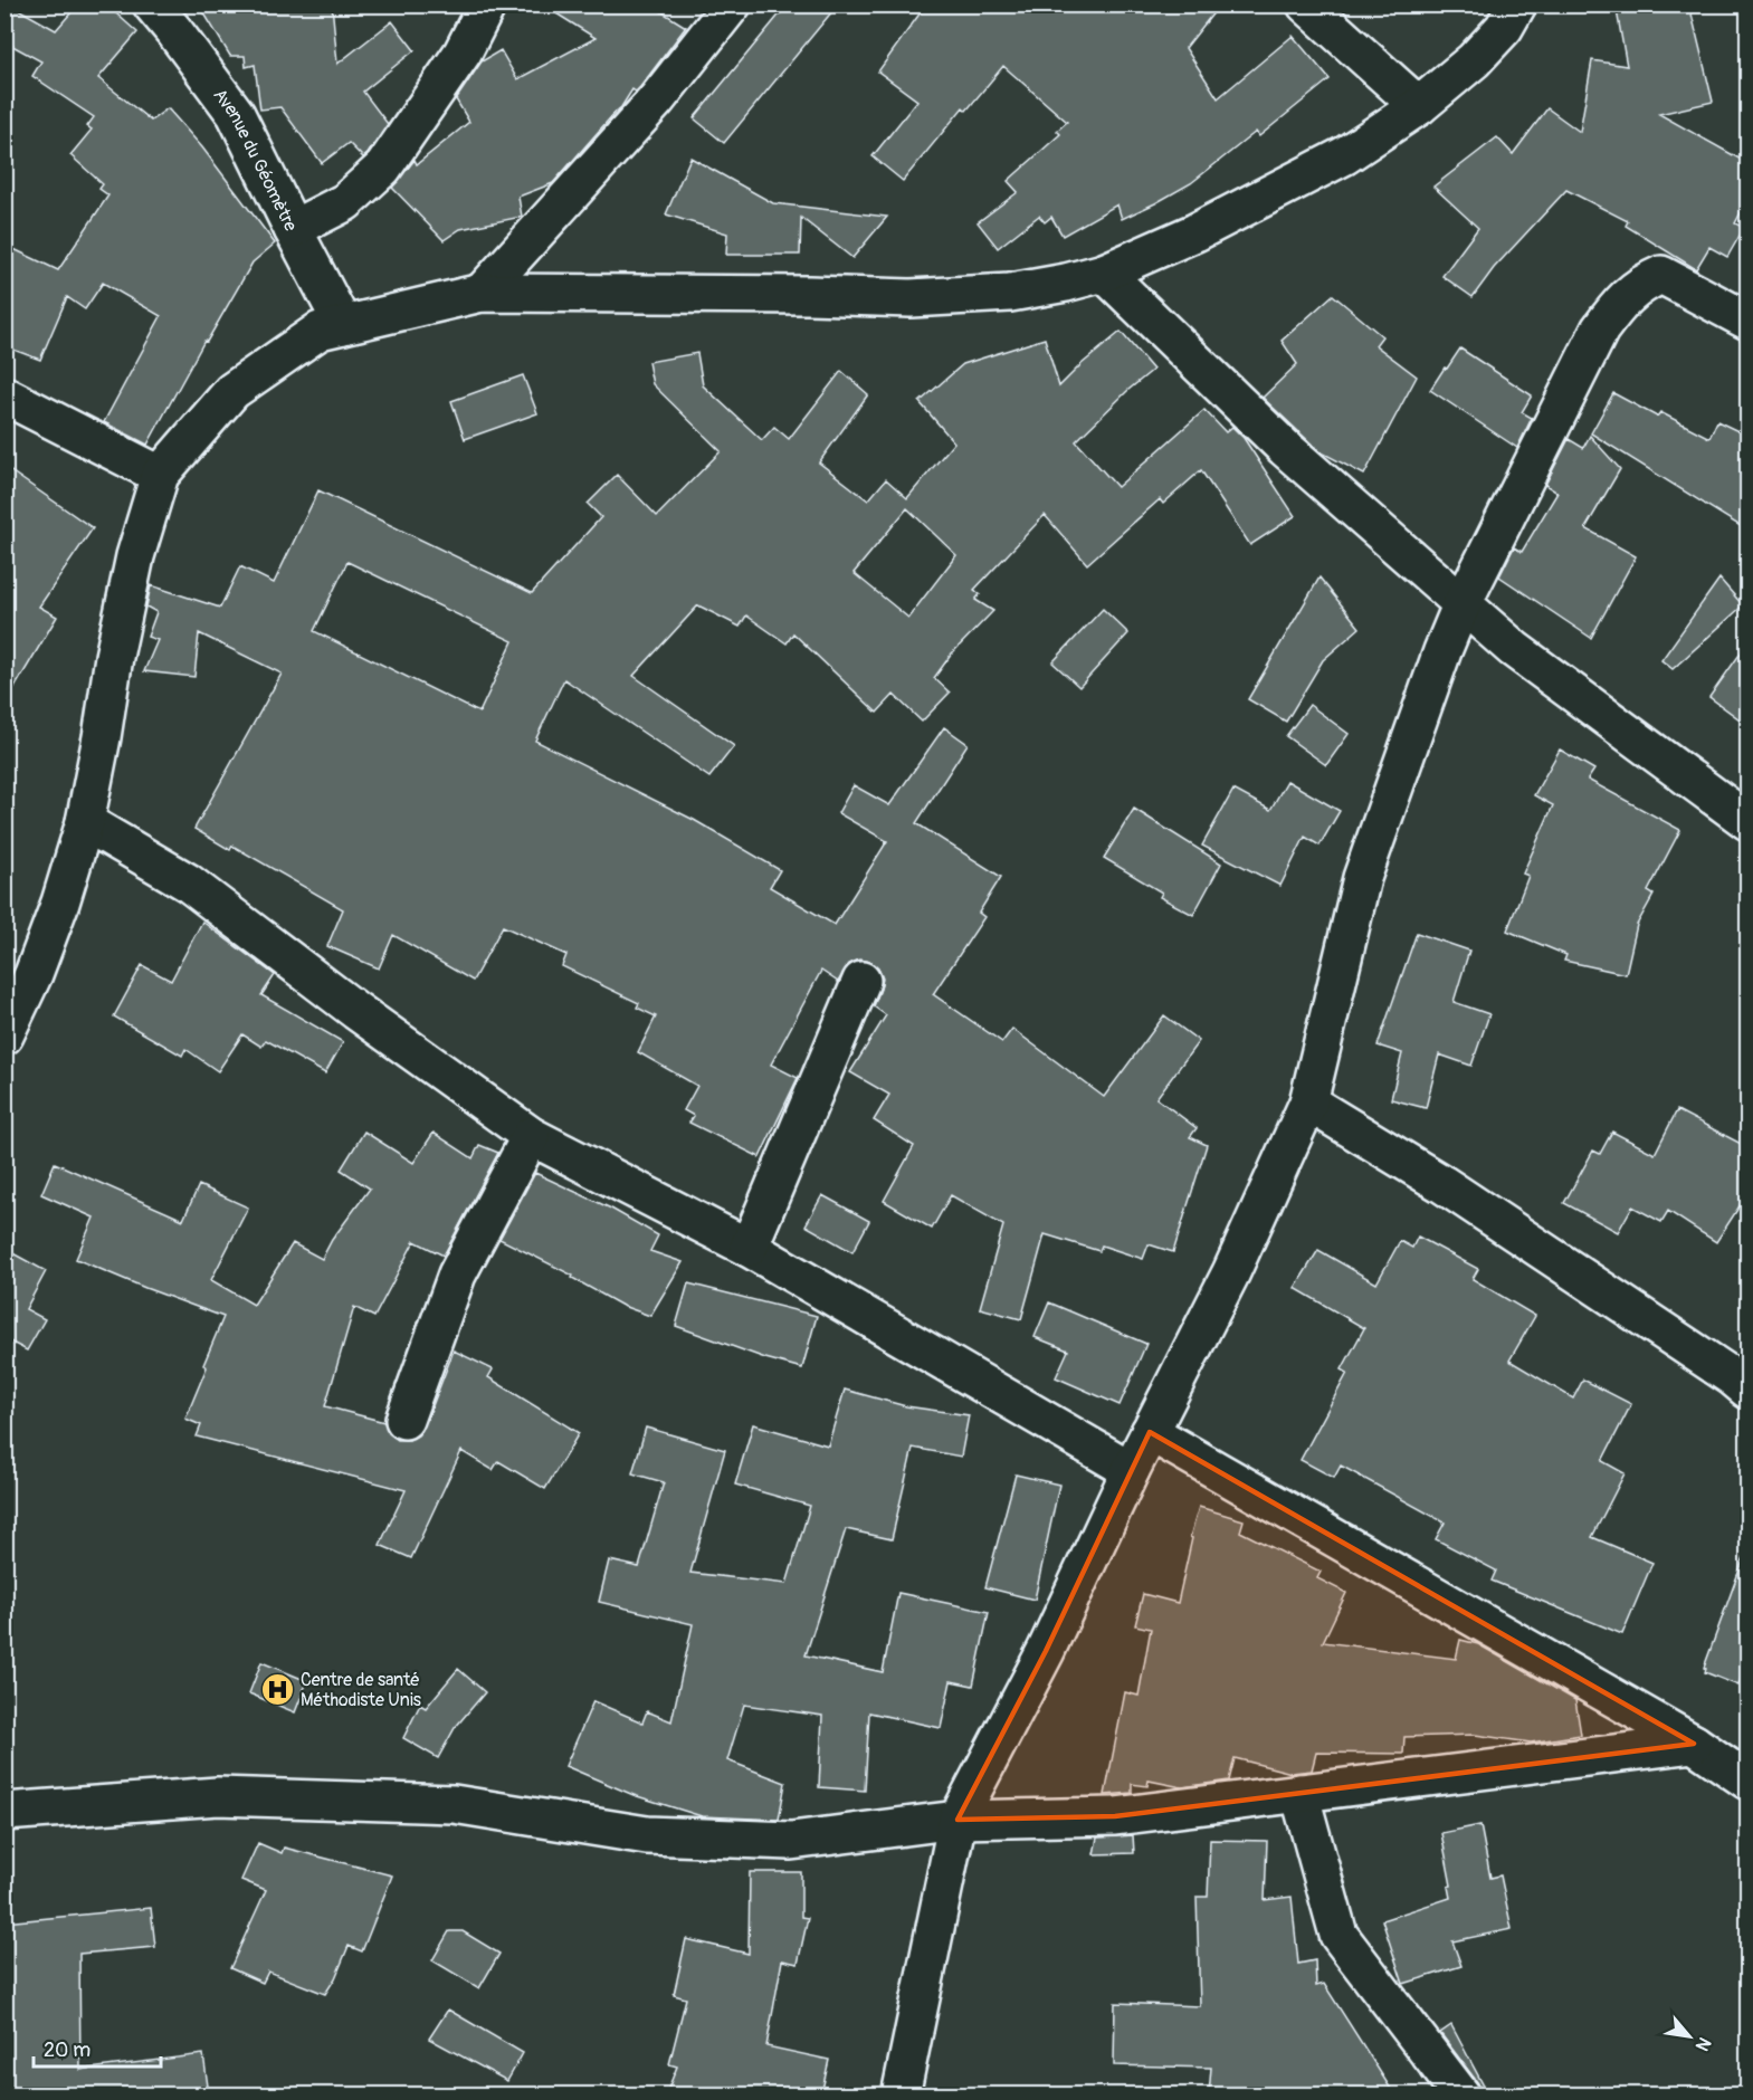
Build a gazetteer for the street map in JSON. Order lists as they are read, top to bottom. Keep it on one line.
{"streets":{"street":["Avenue du Géomètre"]},"places":{"hospital":["Centre de santé Méthodiste Unis"]},"scale_bar":"20 m","north":"bottom right"}
